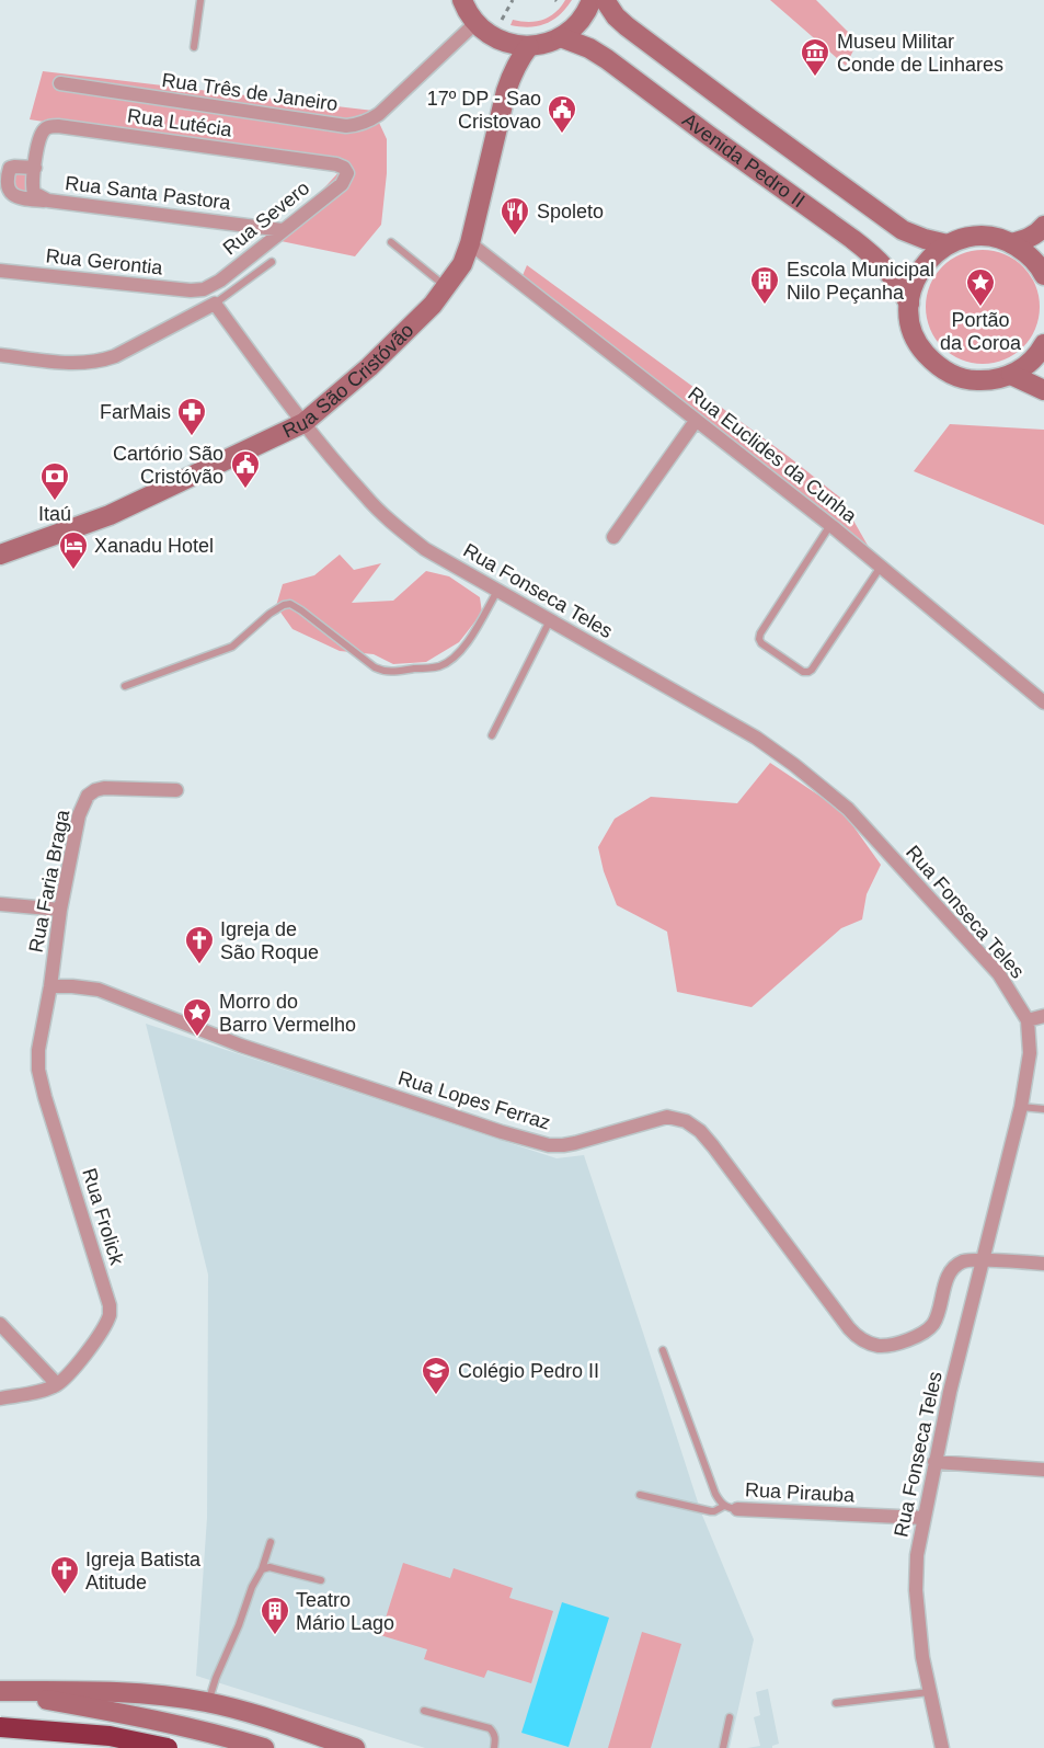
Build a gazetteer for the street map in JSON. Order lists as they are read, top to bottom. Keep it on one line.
{"streets":{"street":["Rua Três de Janeiro","Rua Lutécia","Avenida Pedro II","Rua Santa Pastora","Rua Severo","Rua Gerontia","Rua São Cristóvão","Rua Euclides da Cunha","Rua Fonseca Teles","Rua Faria Braga","Rua Lopes Ferraz","Rua Frolick","Rua Pirauba"]},"crossings":[["Rua Lutécia","Rua Santa Pastora"],["Rua Lutécia","Rua Severo"],["Rua Santa Pastora","Rua Severo"],["Rua Severo","Rua Gerontia"],["Rua São Cristóvão","Rua Euclides da Cunha"],["Rua São Cristóvão","Rua Fonseca Teles"],["Rua Fonseca Teles","Rua Lopes Ferraz"],["Rua Fonseca Teles","Rua Pirauba"],["Rua Faria Braga","Rua Lopes Ferraz"],["Rua Faria Braga","Rua Frolick"],["Rua Lopes Ferraz","Rua Frolick"]],"places":{"museum":["Museu Militar Conde de Linhares"],"public building":["17º DP - Sao Cristovao","Cartório São Cristóvão"],"restaurant":["Spoleto"],"building":["Escola Municipal Nilo Peçanha","Teatro Mário Lago"],"place":["Portão da Coroa","Morro do Barro Vermelho"],"pharmacy":["FarMais"],"bank":["Itaú"],"hotel":["Xanadu Hotel"],"church":["Igreja de São Roque","Igreja Batista Atitude"],"school or university":["Colégio Pedro II"]}}
